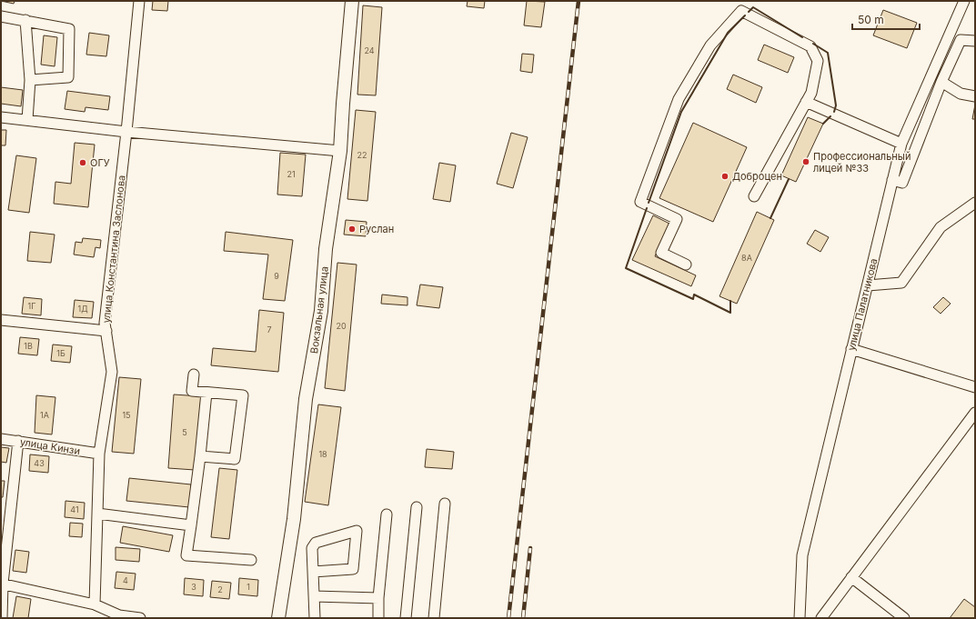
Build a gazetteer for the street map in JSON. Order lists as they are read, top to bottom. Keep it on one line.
{"streets":{"main road":["Вокзальная улица"],"street":["улица Константина Заслонова","улица Палатникова","улица Кинзи"]},"crossings":[["улица Константина Заслонова","улица Кинзи"]],"places":["Профессиональный лицей №33","ОГУ","Доброцен","Руслан"],"house_numbers":["24","22","21","8А","9","1Г","1Д","20","7","1В","1Б","1А","15","5","18","43","41","4","3","1","2"],"scale_bar":"50 m"}
